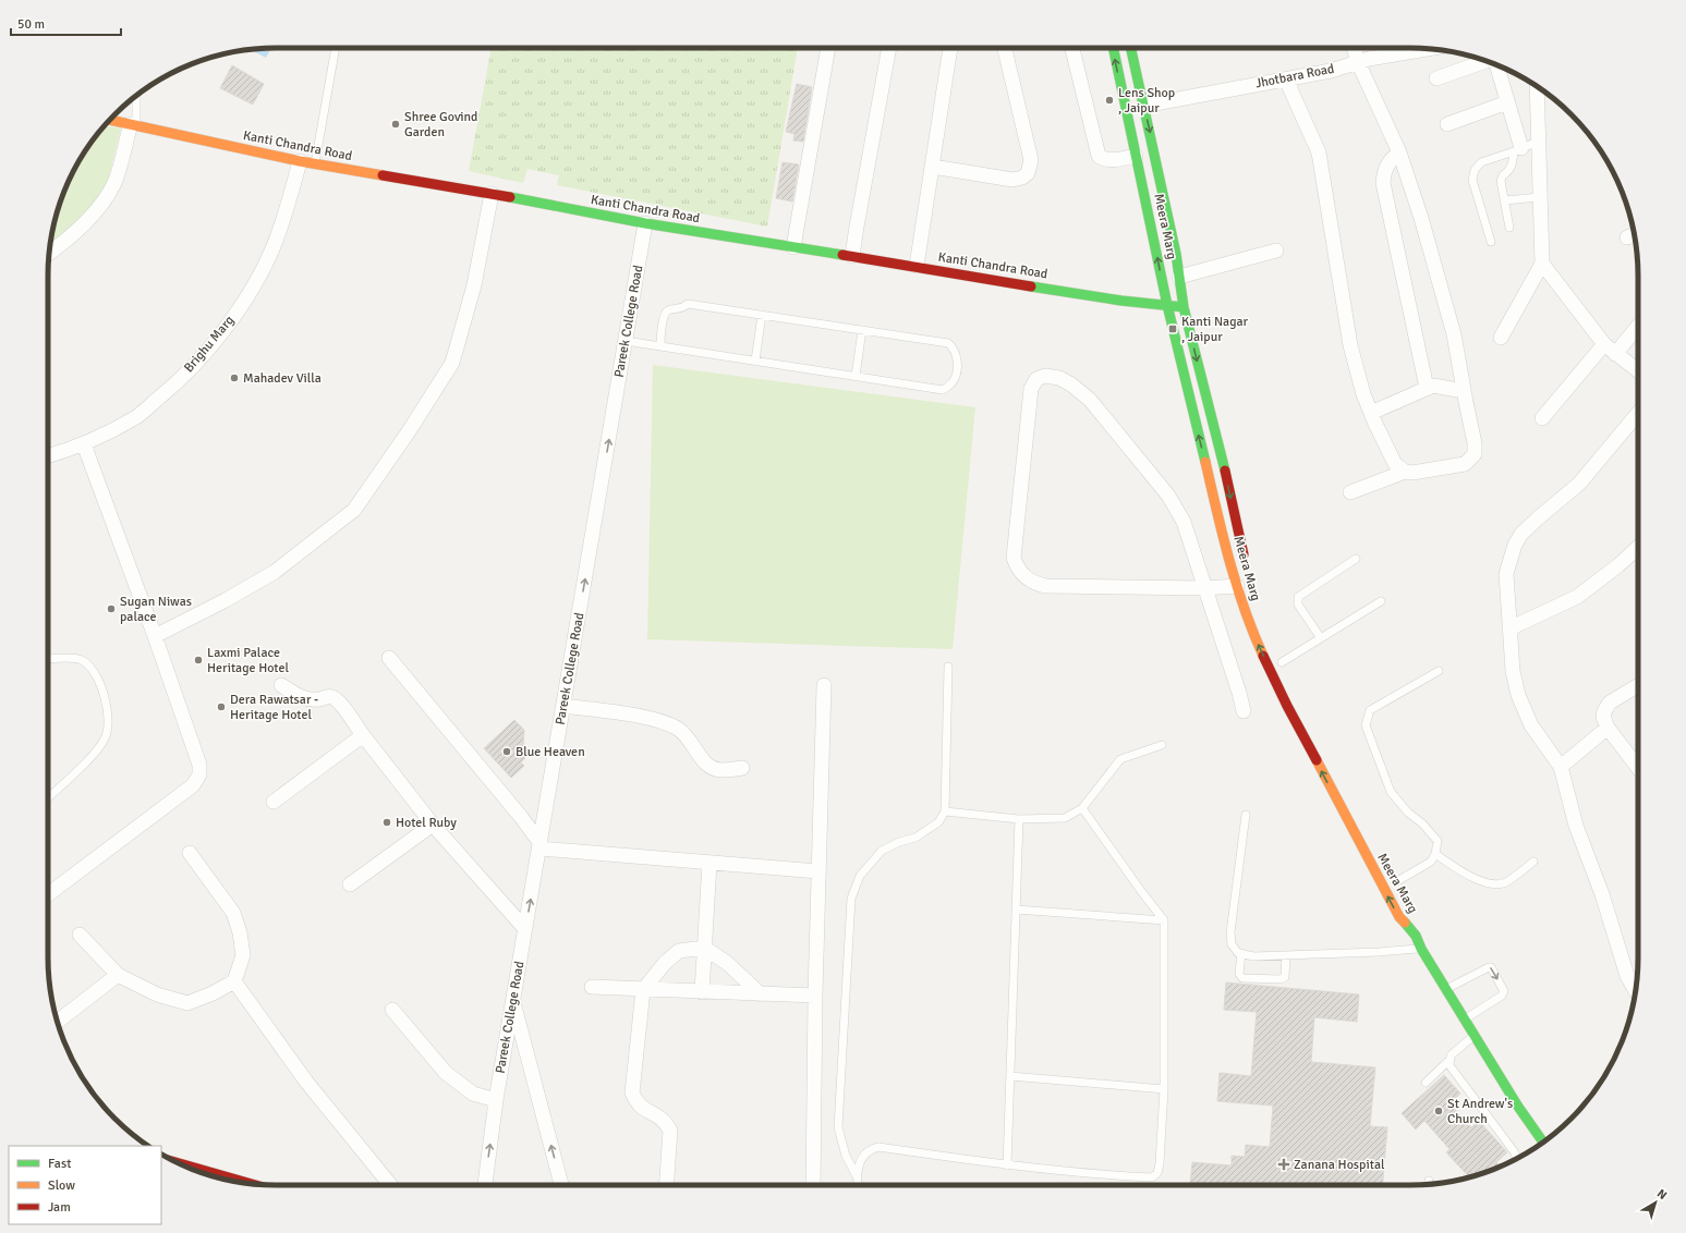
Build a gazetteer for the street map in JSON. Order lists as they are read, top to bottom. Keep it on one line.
{"streets":{"main road":["Kanti Chandra Road","Meera Marg"],"street":["Jhotbara Road","Pareek College Road","Brighu Marg"]},"crossings":[["Jhotbara Road","Meera Marg"],["Kanti Chandra Road","Meera Marg"],["Kanti Chandra Road","Pareek College Road"],["Kanti Chandra Road","Brighu Marg"]],"one_way":["Pareek College Road"],"places":{"other":["Lens Shop , Jaipur","Shree Govind Garden","Mahadev Villa","Sugan Niwas palace","Laxmi Palace Heritage Hotel","Dera Rawatsar - Heritage Hotel","Blue Heaven","Hotel Ruby","St Andrew's Church"],"transit":["Kanti Nagar , Jaipur"],"health":["Zanana Hospital"]},"legend":["Fast","Slow","Jam"],"scale_bar":"50 m","north":"top right"}
